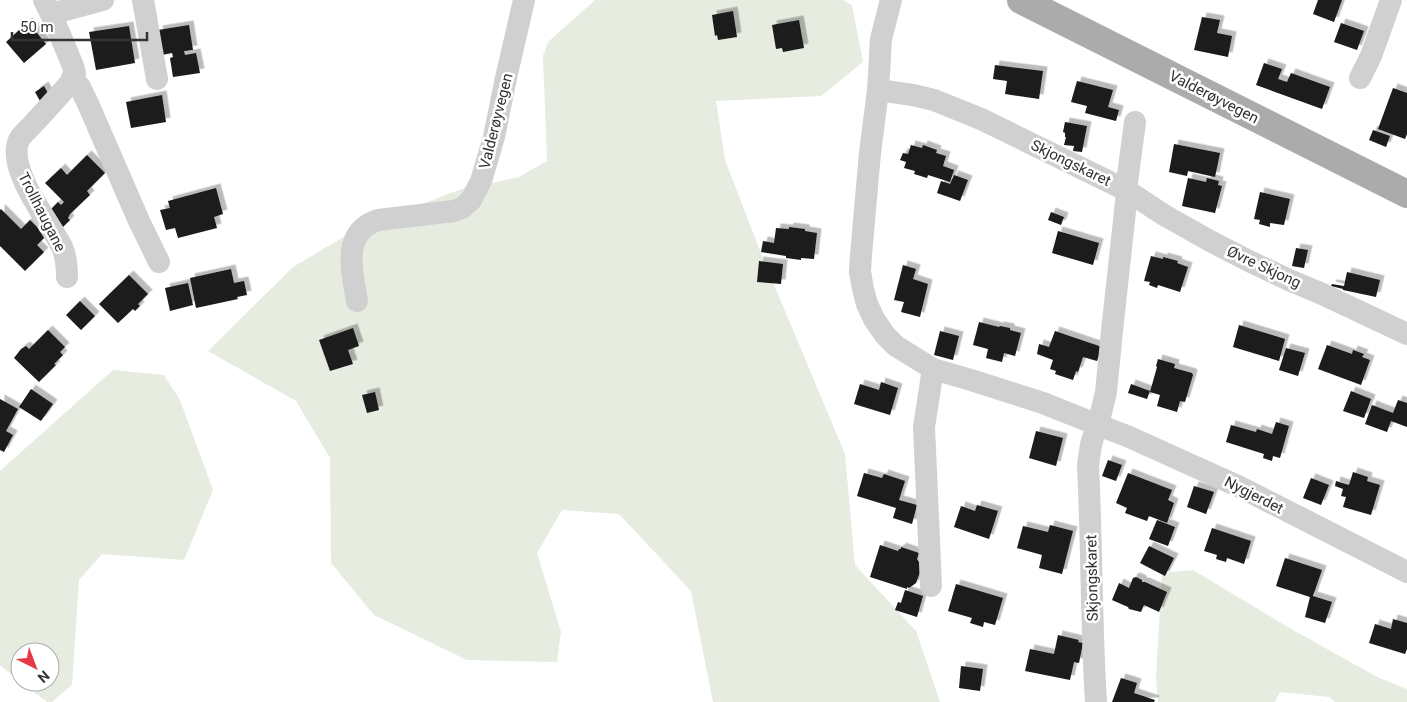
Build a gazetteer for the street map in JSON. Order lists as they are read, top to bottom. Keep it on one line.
{"streets":{"main road":["Valderøyvegen"],"street":["Skjongskaret","Trollhaugane","Øvre Skjong","Nygjerdet"]},"crossings":[["Skjongskaret","Øvre Skjong"],["Skjongskaret","Nygjerdet"]],"scale_bar":"50 m","north":"bottom right"}
